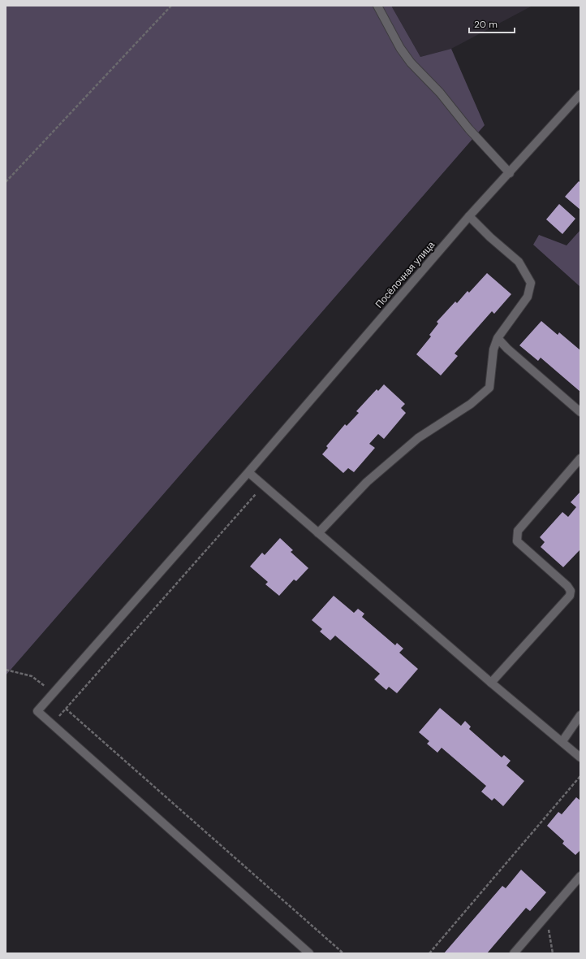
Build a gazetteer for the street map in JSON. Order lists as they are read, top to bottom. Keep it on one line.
{"streets":{"street":["Посёлочная улица"]},"scale_bar":"20 m"}
